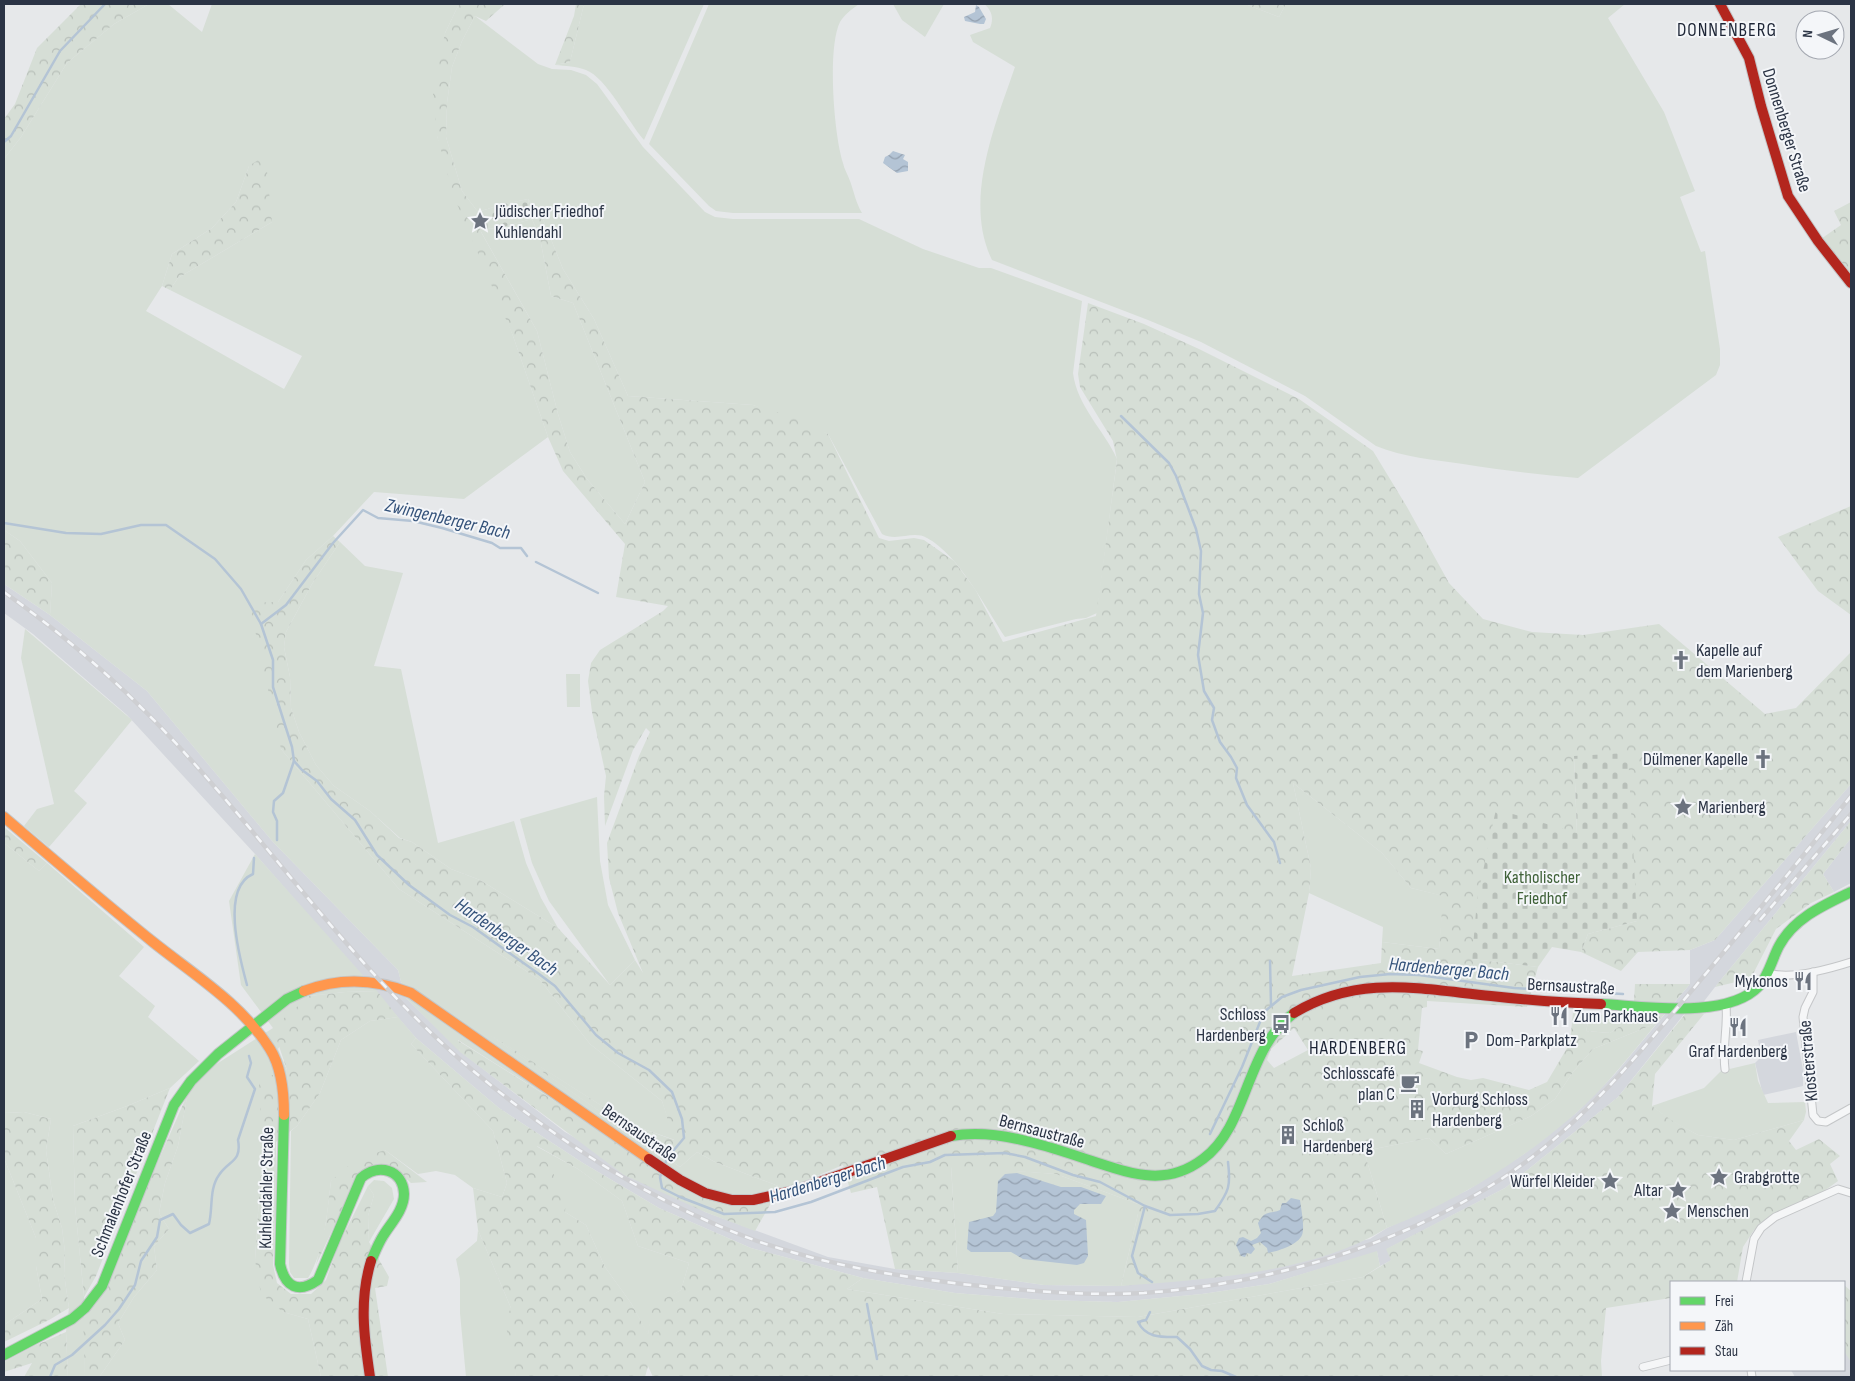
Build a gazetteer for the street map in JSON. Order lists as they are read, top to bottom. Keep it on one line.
{"streets":{"main road":["Donnenberger Straße","Bernsaustraße","Kuhlendahler Straße","Schmalenhofer Straße"],"street":["Klosterstraße"]},"crossings":[["Bernsaustraße","Kuhlendahler Straße"],["Bernsaustraße","Schmalenhofer Straße"],["Kuhlendahler Straße","Schmalenhofer Straße"]],"districts":["DONNENBERG","HARDENBERG"],"water":["Zwingenberger Bach","Hardenberger Bach"],"parks":["Katholischer Friedhof"],"places":{"place":["Jüdischer Friedhof Kuhlendahl","Marienberg","Grabgrotte","Würfel Kleider","Altar","Menschen"],"church":["Kapelle auf dem Marienberg","Dülmener Kapelle"],"restaurant":["Mykonos","Zum Parkhaus","Graf Hardenberg"],"bus stop":["Schloss Hardenberg"],"parking":["Dom-Parkplatz"],"cafe":["Schlosscafé plan C"],"building":["Vorburg Schloss Hardenberg","Schloß Hardenberg"]},"legend":["Frei","Zäh","Stau"],"north":"left"}
